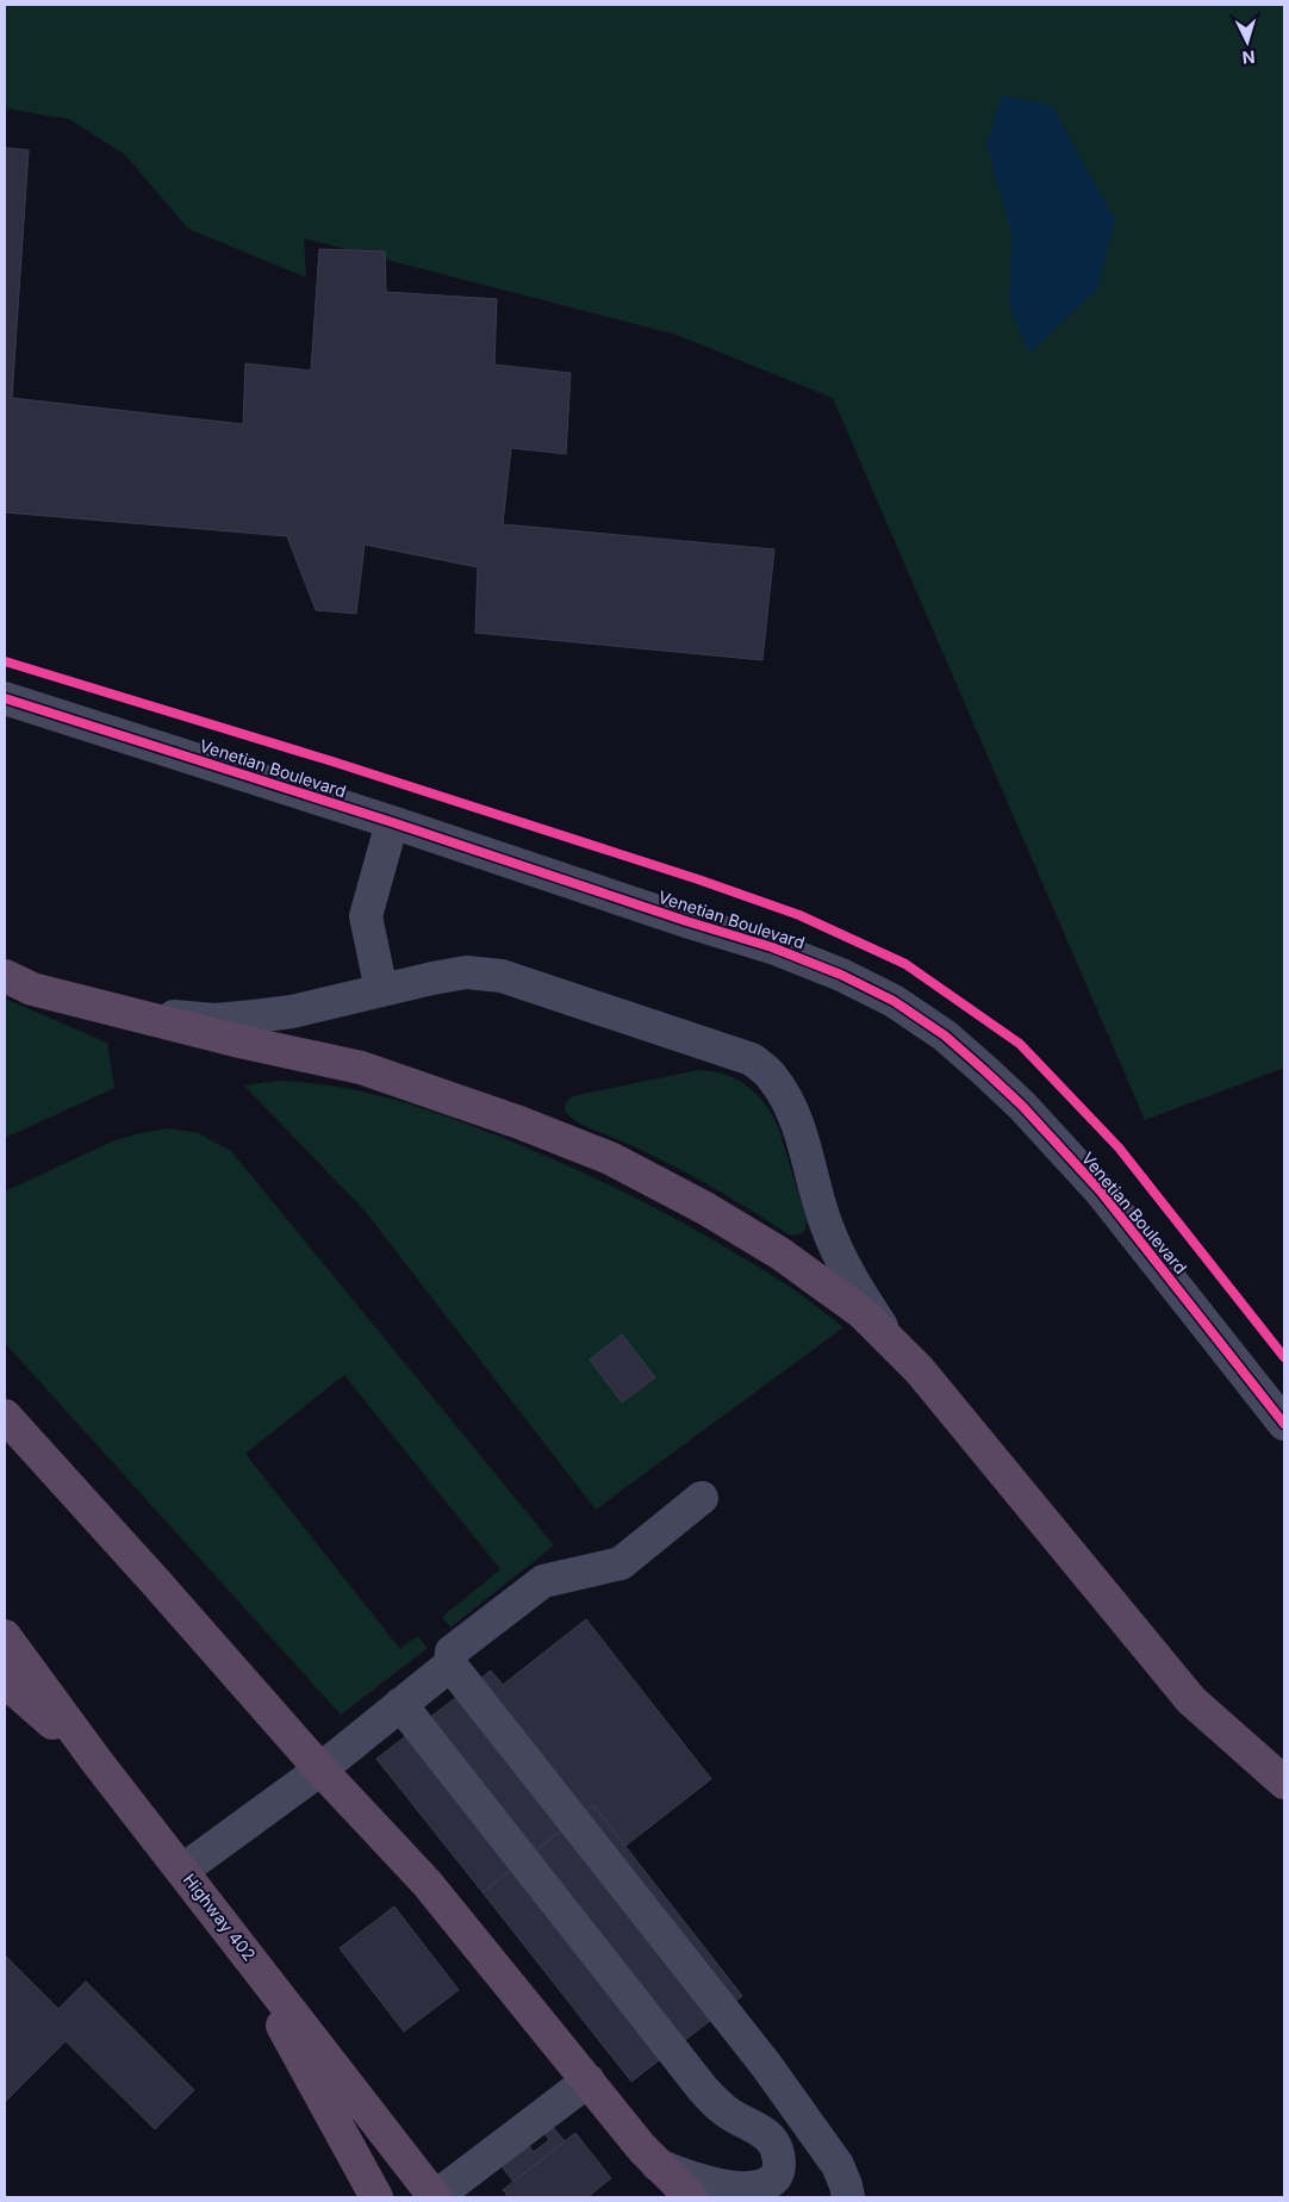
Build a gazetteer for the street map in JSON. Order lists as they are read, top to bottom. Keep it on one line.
{"streets":{"highway":["Highway 402"],"street":["Venetian Boulevard"]},"north":"bottom"}
